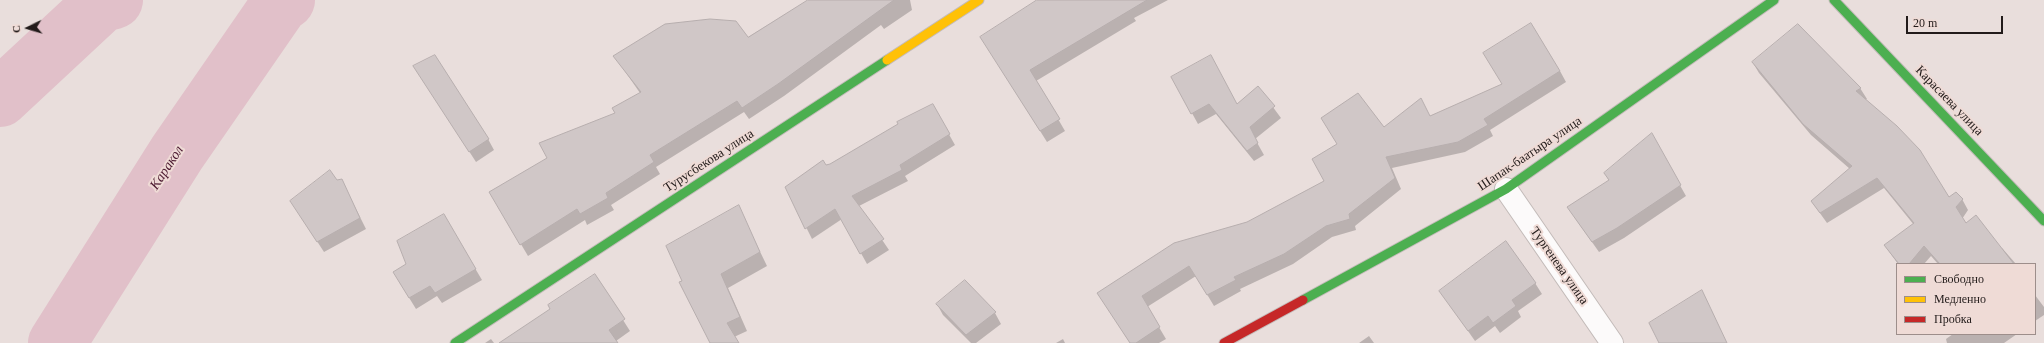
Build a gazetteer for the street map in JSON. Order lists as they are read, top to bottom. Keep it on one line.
{"streets":{"street":["Карасаева улица","Шапак-баатыра улица","Турусбекова улица","Тургенева улица"]},"crossings":[["Шапак-баатыра улица","Тургенева улица"]],"water":["Каракол"],"legend":["Свободно","Медленно","Пробка"],"scale_bar":"20 m","north":"left"}
